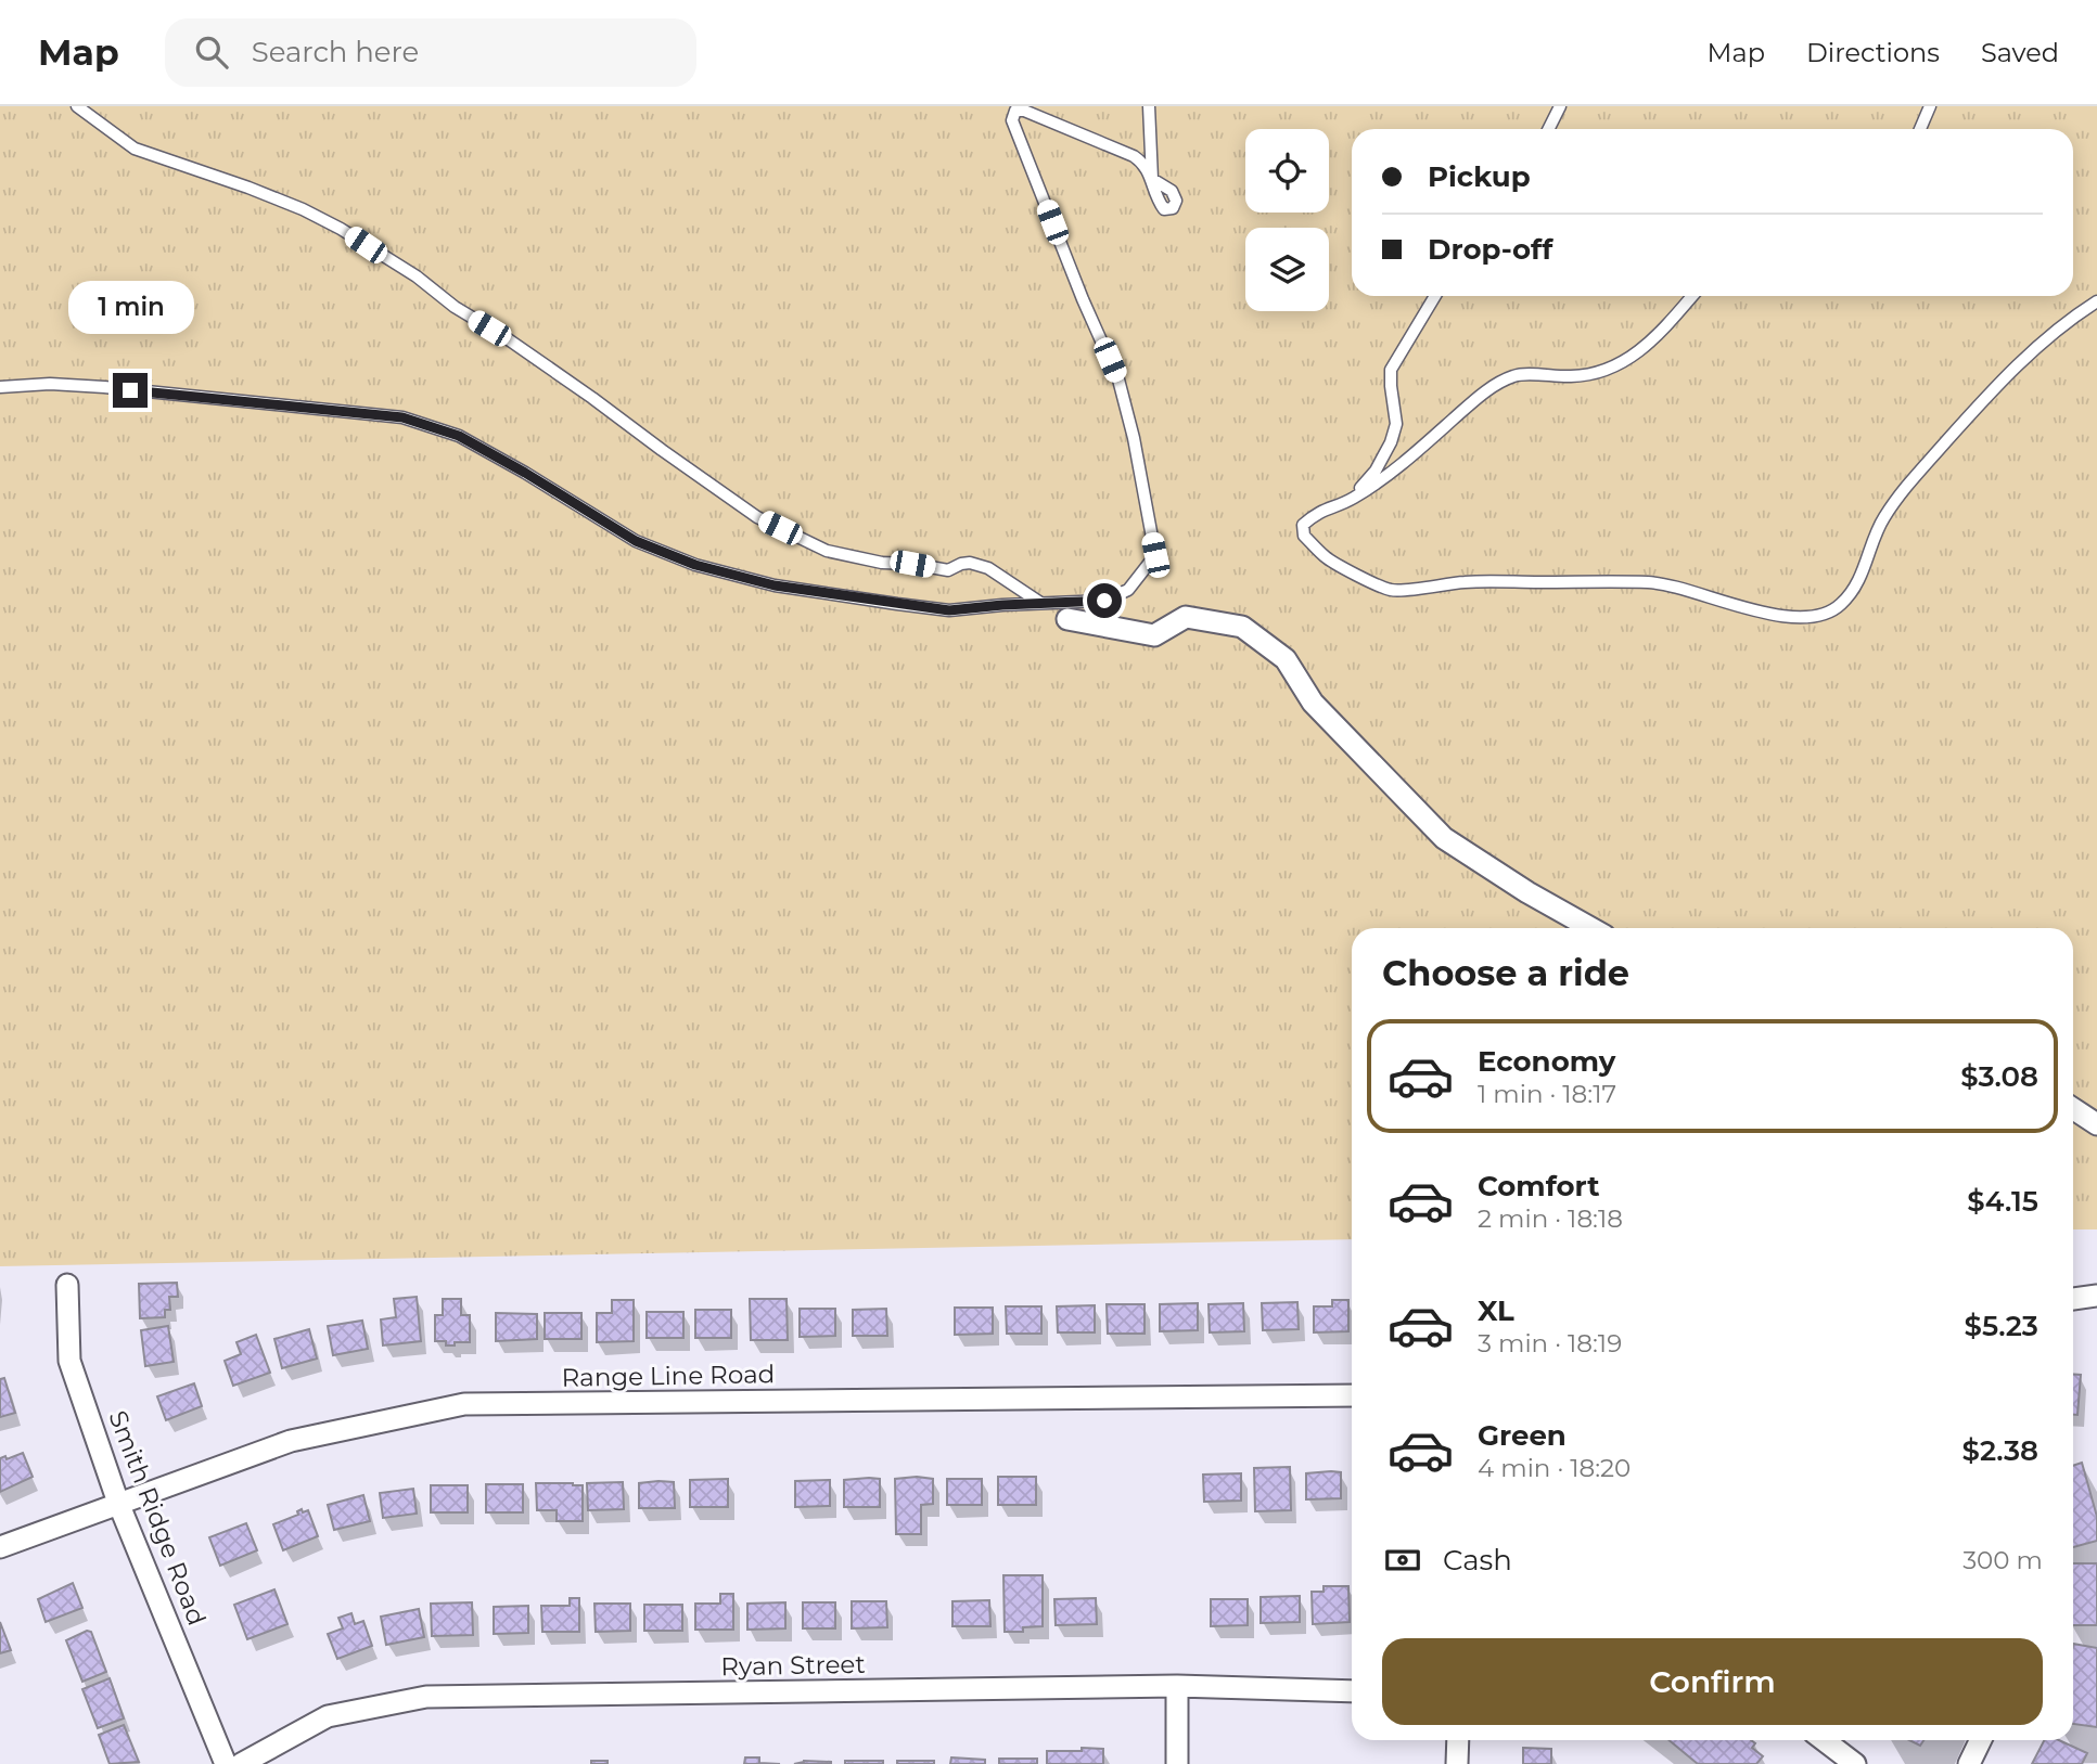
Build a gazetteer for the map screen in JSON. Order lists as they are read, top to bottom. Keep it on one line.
{"streets":{"street":["Range Line Road","Smith Ridge Road","Ryan Street"]},"crossings":[["Range Line Road","Smith Ridge Road"]],"page":{"header":"Map","search":"Search here","nav":["Map","Directions","Saved"],"banner":["Pickup","Drop-off"],"bubble":"1 min","heading":"Choose a ride","list":[{"name":"Economy","note":"1 min · 18:17","value":"$3.08"},{"name":"Comfort","note":"2 min · 18:18","value":"$4.15"},{"name":"XL","note":"3 min · 18:19","value":"$5.23"},{"name":"Green","note":"4 min · 18:20","value":"$2.38"}],"pay":["Cash","300 m"],"buttons":"Confirm"}}
